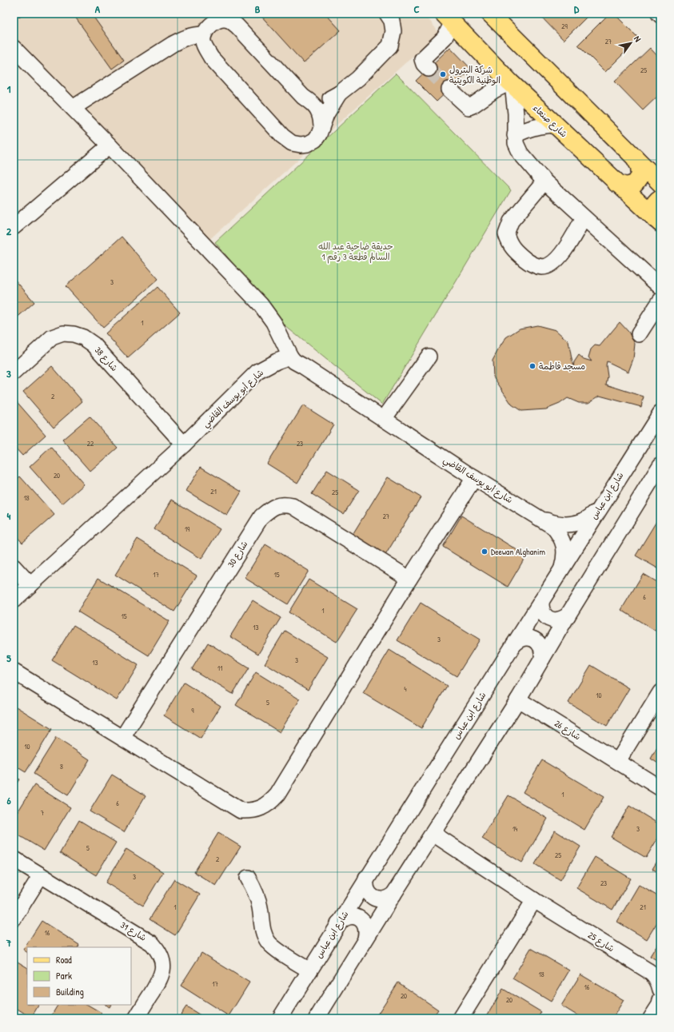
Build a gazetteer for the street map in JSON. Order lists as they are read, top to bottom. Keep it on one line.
{"streets":{"main road":["شارع صنعاء"],"street":["شارع 38","شارع أبو يوسف القاضي","شارع ابن عباس","شارع 30","شارع 26","شارع 31","شارع 25"]},"crossings":[["شارع 38","شارع أبو يوسف القاضي"],["شارع أبو يوسف القاضي","شارع ابن عباس"]],"parks":["حديقة ضاحية عبد الله السالم قطعة 3 رقم 1"],"places":["شركة البترول الوطنية الكويتية","مسجد فاطمة","Deewan Alghanim"],"house_numbers":["29","27","25","3","1","2","22","23","20","21","25","18","27","19","17","15","6","1","15","13","3","3","13","11","4","10","5","9","10","8","1","6","7","14","3","5","25","2","3","23","1","21","16","18","17","16","20","20"],"legend":["Road","Park","Building"],"north":"top right","grid":{"columns":["A","B","C","D"],"rows":["1","2","3","4","5","6","7"]}}
